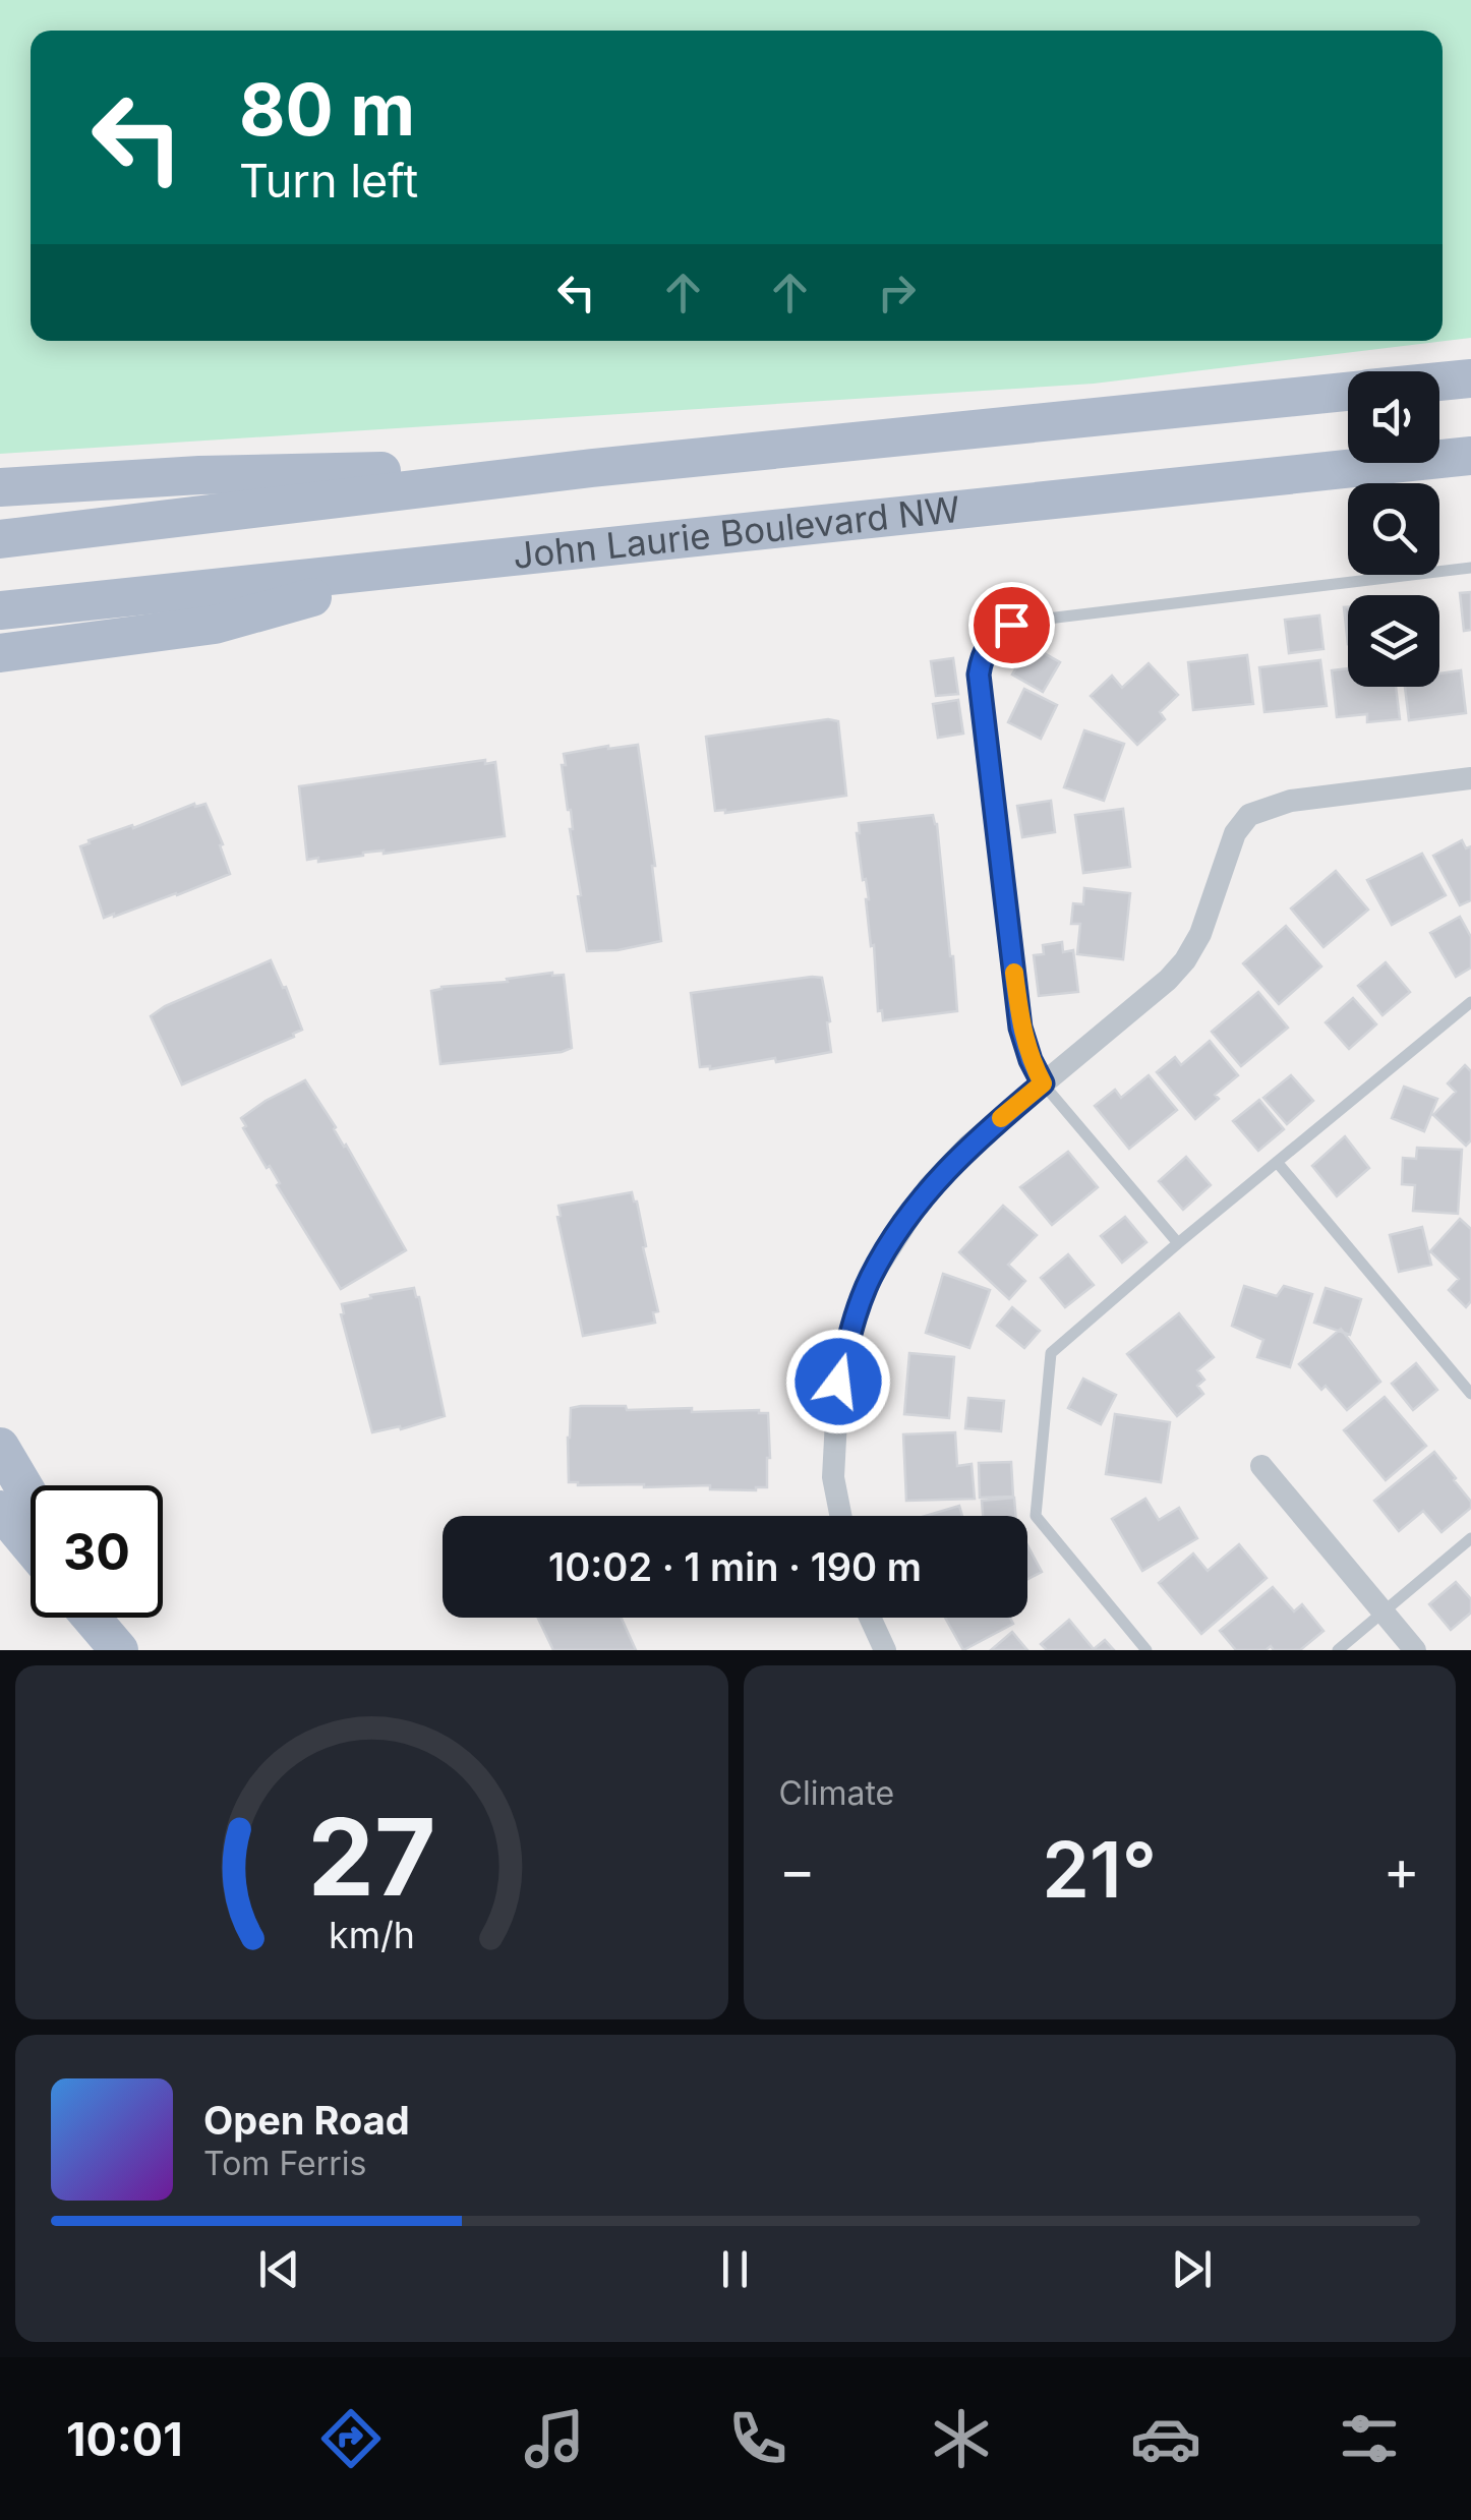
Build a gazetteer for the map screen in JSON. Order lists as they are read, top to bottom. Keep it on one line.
{"streets":{"main road":["John Laurie Boulevard NW"]},"page":{"turn":["80 m","Turn left"],"limit":"30","trip":"10:02 · 1 min · 190 m","tile":"Climate","heat":["−","21°","+"],"song":["Open Road","Tom Ferris"],"tabs":"10:01","gauge":["27","km/h"]}}
